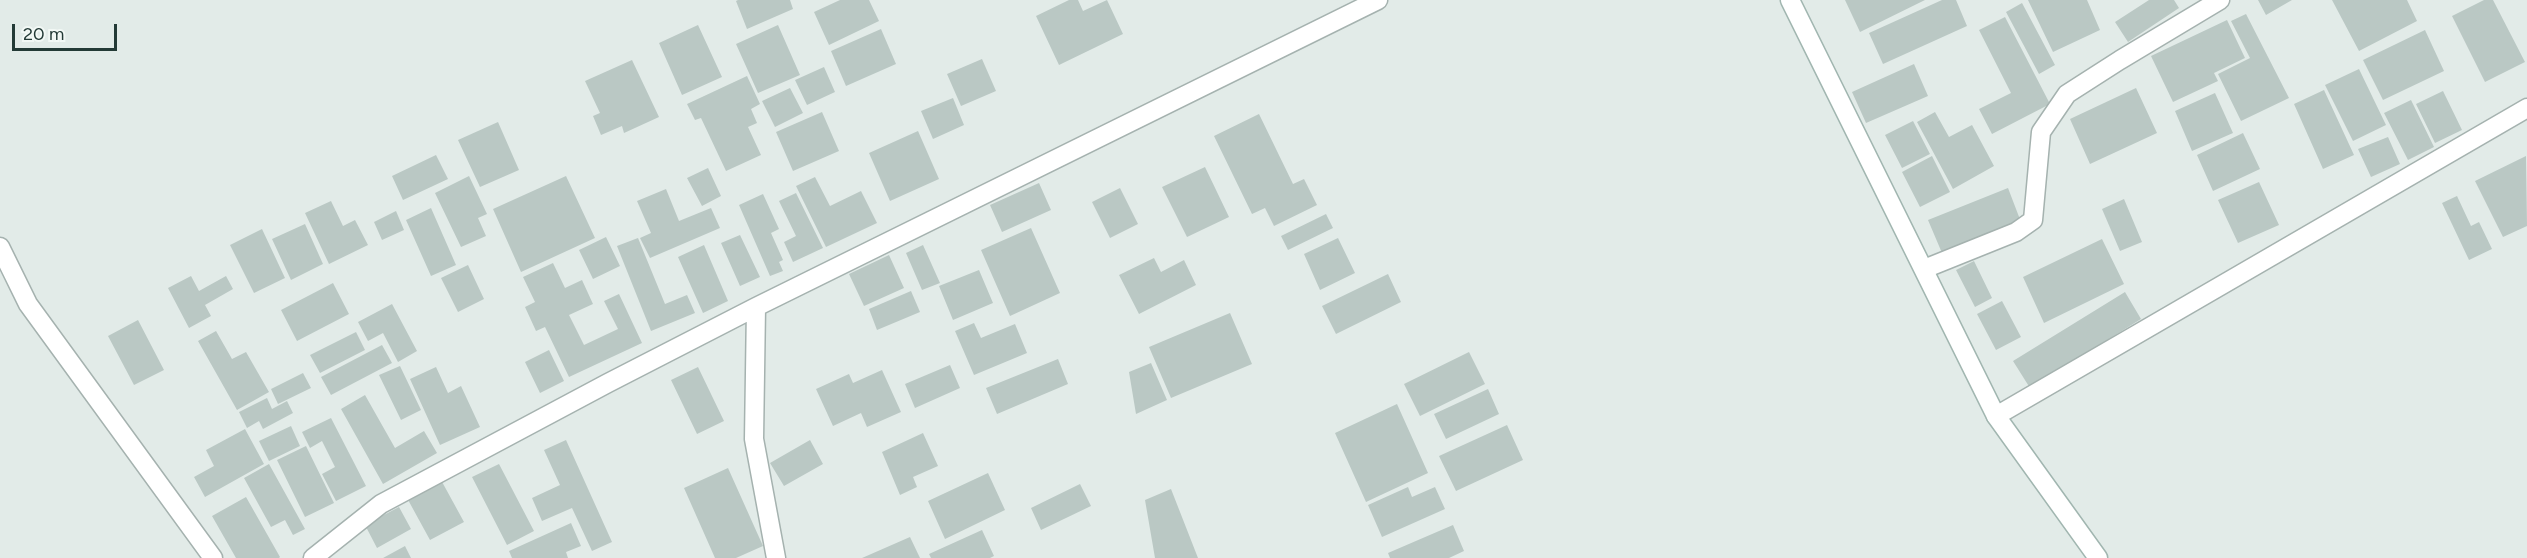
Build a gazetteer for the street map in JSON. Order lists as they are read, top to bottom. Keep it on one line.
{"scale_bar":"20 m"}
